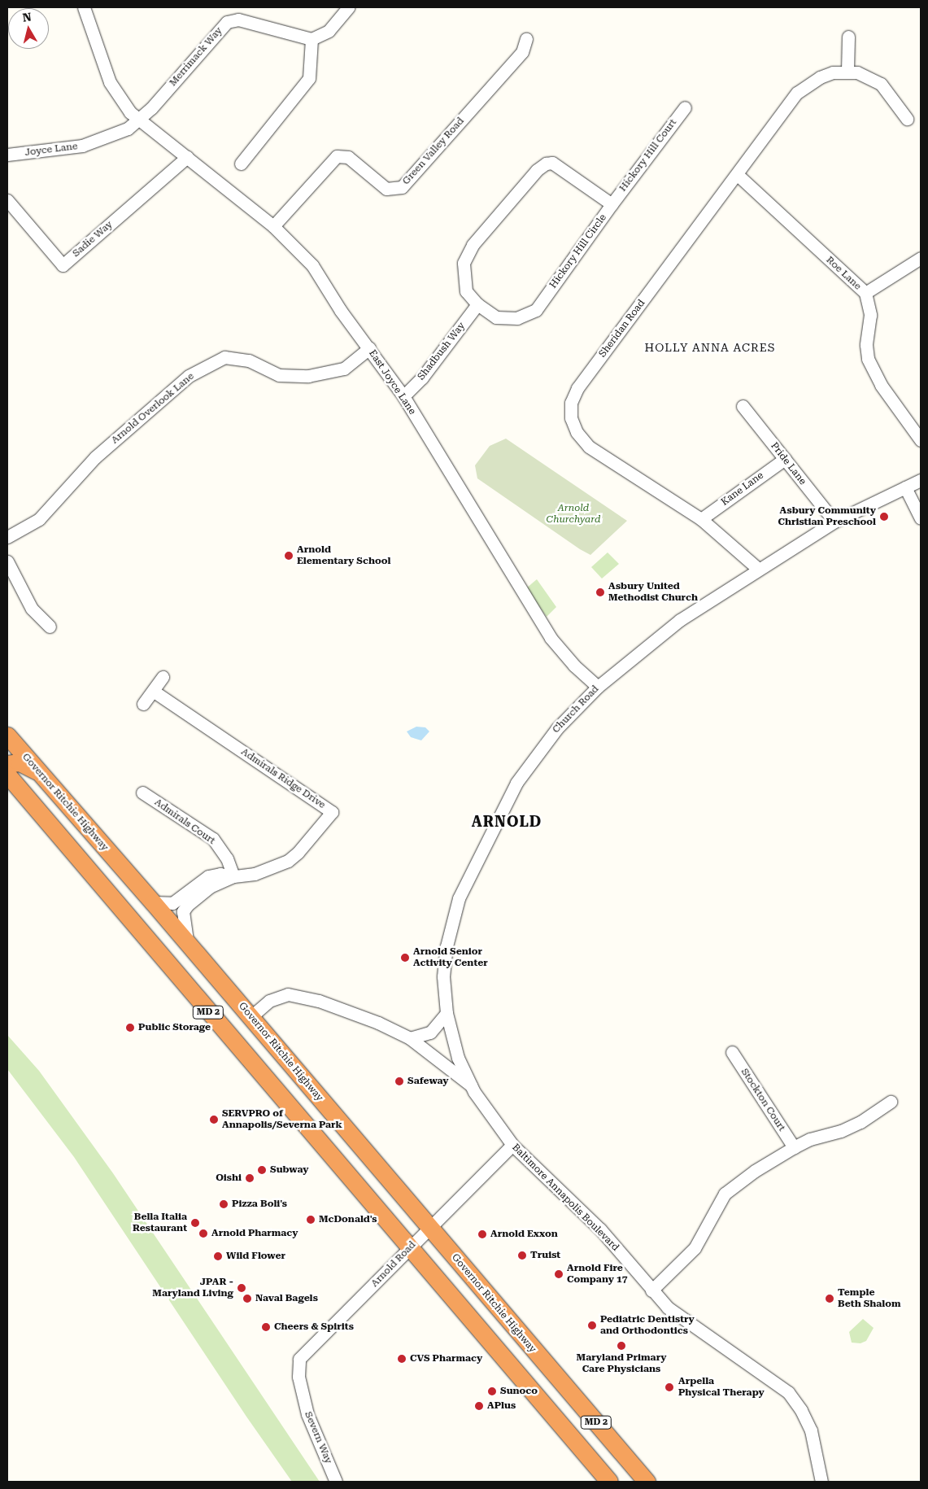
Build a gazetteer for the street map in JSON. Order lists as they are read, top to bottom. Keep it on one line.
{"streets":{"highway":["Governor Ritchie Highway","MD 2"],"street":["Merrimack Way","Joyce Lane","Green Valley Road","Hickory Hill Court","Sadie Way","Hickory Hill Circle","Roe Lane","Sheridan Road","Shadbush Way","East Joyce Lane","Arnold Overlook Lane","Pride Lane","Kane Lane","Church Road","Admirals Ridge Drive","Admirals Court","Stockton Court","Baltimore Annapolis Boulevard","Arnold Road","Severn Way"]},"crossings":[["Merrimack Way","Joyce Lane"],["Merrimack Way","East Joyce Lane"],["Joyce Lane","East Joyce Lane"],["Green Valley Road","East Joyce Lane"],["Hickory Hill Court","Hickory Hill Circle"],["Sadie Way","East Joyce Lane"],["Hickory Hill Circle","Shadbush Way"],["Roe Lane","Sheridan Road"],["Sheridan Road","Kane Lane"],["Sheridan Road","Church Road"],["Shadbush Way","East Joyce Lane"],["East Joyce Lane","Arnold Overlook Lane"],["East Joyce Lane","Church Road"],["Pride Lane","Kane Lane"],["Pride Lane","Church Road"],["Church Road","Baltimore Annapolis Boulevard"],["Admirals Ridge Drive","Governor Ritchie Highway"],["Admirals Ridge Drive","Admirals Court"],["Governor Ritchie Highway","Baltimore Annapolis Boulevard"],["Governor Ritchie Highway","Arnold Road"],["MD 2","Arnold Road"],["Baltimore Annapolis Boulevard","Arnold Road"],["Arnold Road","Severn Way"]],"districts":["HOLLY ANNA ACRES","ARNOLD"],"parks":["Arnold Churchyard"],"places":["Asbury Community Christian Preschool","Arnold Elementary School","Asbury United Methodist Church","Arnold Senior Activity Center","Public Storage","Safeway","SERVPRO of Annapolis/Severna Park","Subway","Oishi","Pizza Boli's","McDonald's","Bella Italia Restaurant","Arnold Pharmacy","Arnold Exxon","Truist","Wild Flower","Arnold Fire Company 17","JPAR - Maryland Living","Naval Bagels","Temple Beth Shalom","Pediatric Dentistry and Orthodontics","Cheers & Spirits","Maryland Primary Care Physicians","CVS Pharmacy","Arpella Physical Therapy","Sunoco","APlus"],"north":"top"}
